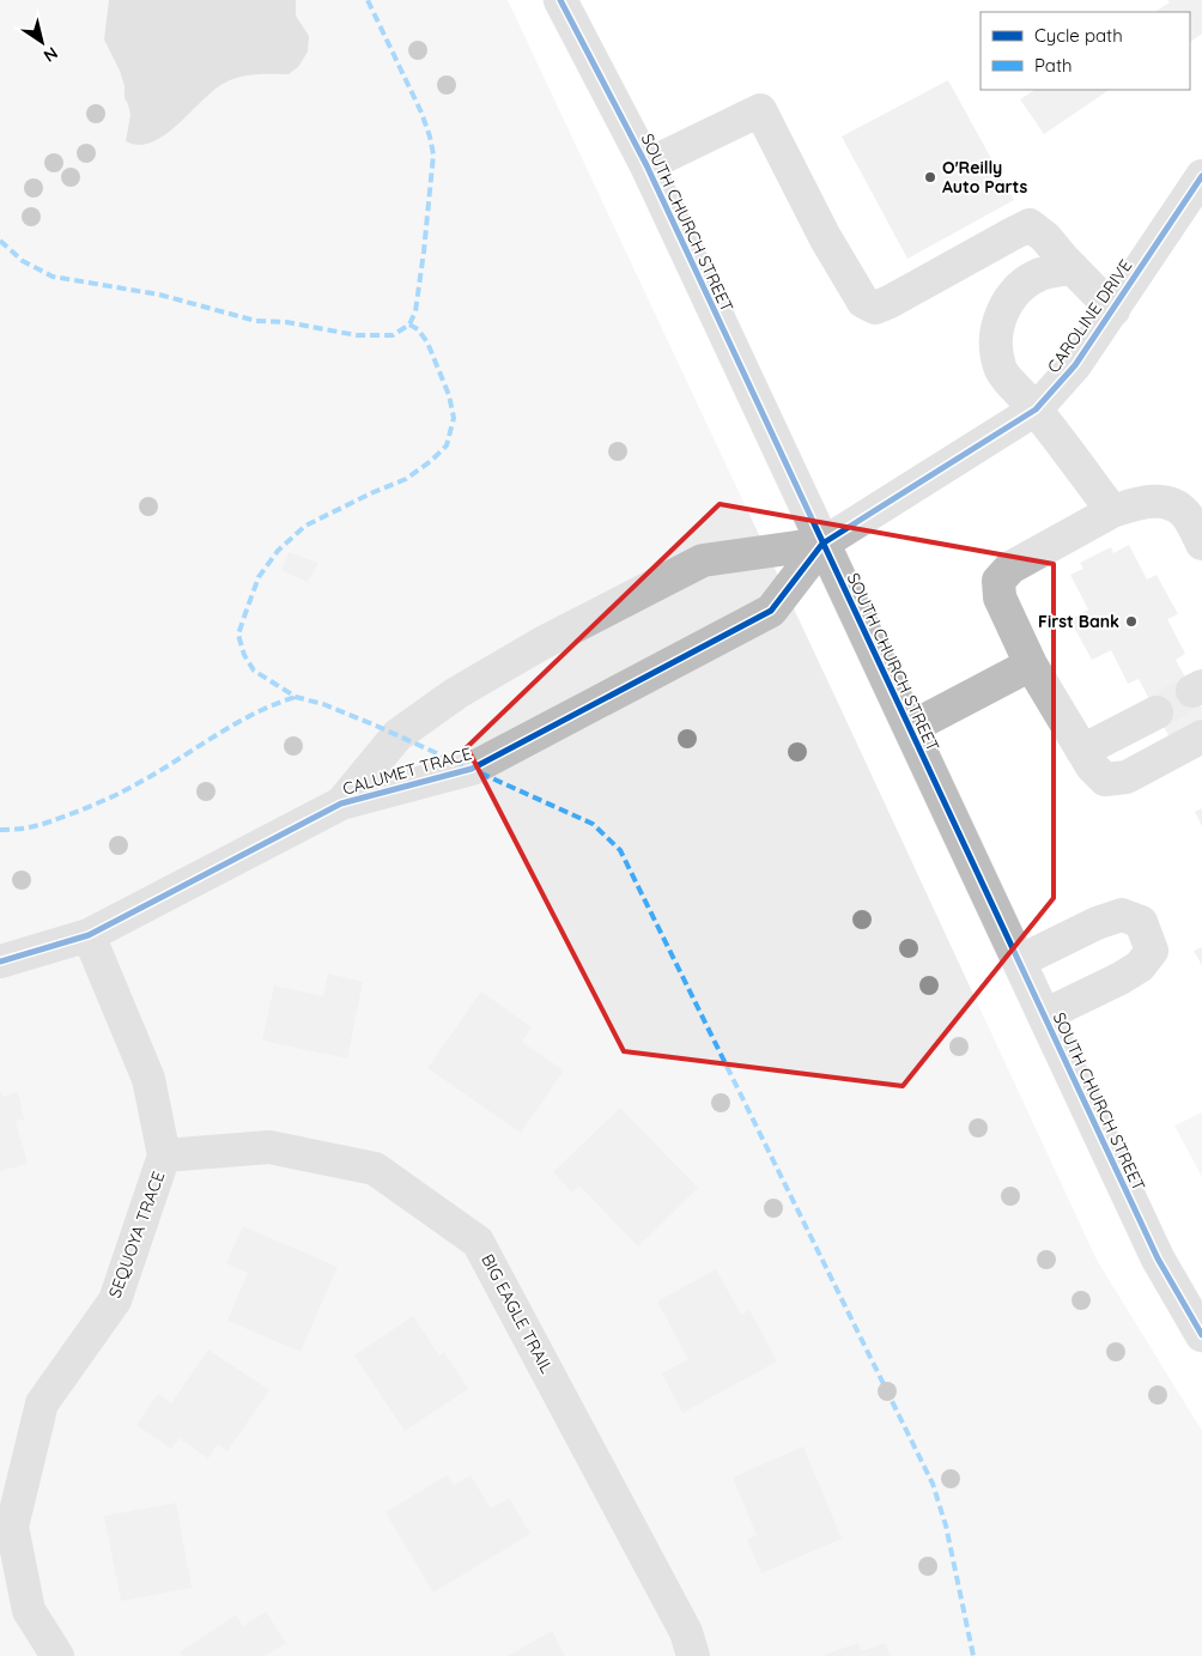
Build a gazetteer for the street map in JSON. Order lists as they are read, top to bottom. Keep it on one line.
{"streets":{"main road":["SOUTH CHURCH STREET","CAROLINE DRIVE","CALUMET TRACE","SEQUOYA TRACE","BIG EAGLE TRAIL"]},"crossings":[["SOUTH CHURCH STREET","CAROLINE DRIVE"],["SOUTH CHURCH STREET","CALUMET TRACE"],["CAROLINE DRIVE","CALUMET TRACE"],["CALUMET TRACE","SEQUOYA TRACE"],["SEQUOYA TRACE","BIG EAGLE TRAIL"]],"places":["O'Reilly Auto Parts","First Bank"],"legend":["Cycle path","Path"],"north":"bottom right"}
